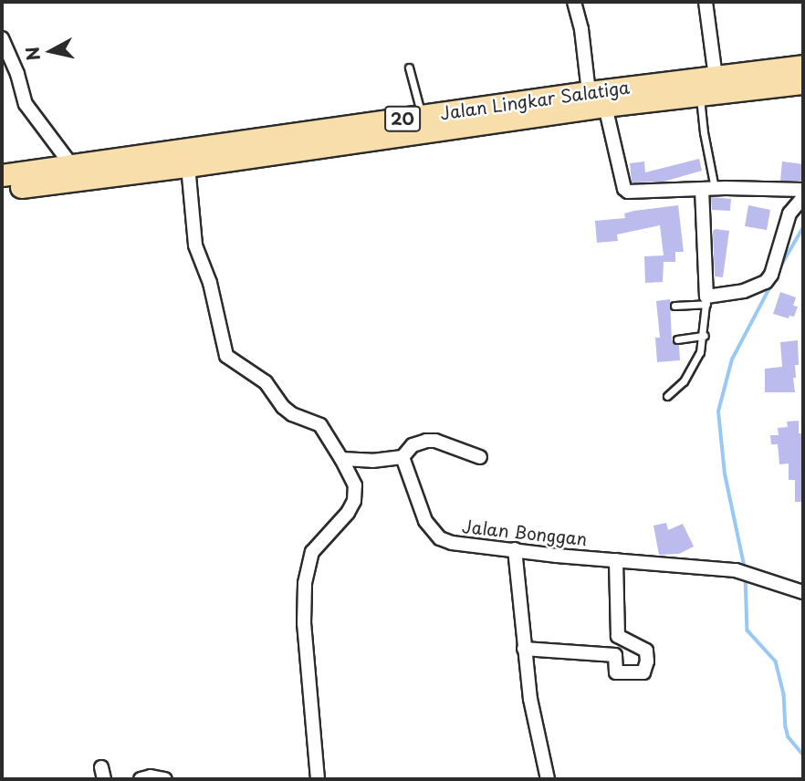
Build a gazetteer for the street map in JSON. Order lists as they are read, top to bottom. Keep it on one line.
{"streets":{"highway":["Jalan Lingkar Salatiga","20"],"street":["Jalan Bonggan"]},"north":"left"}
